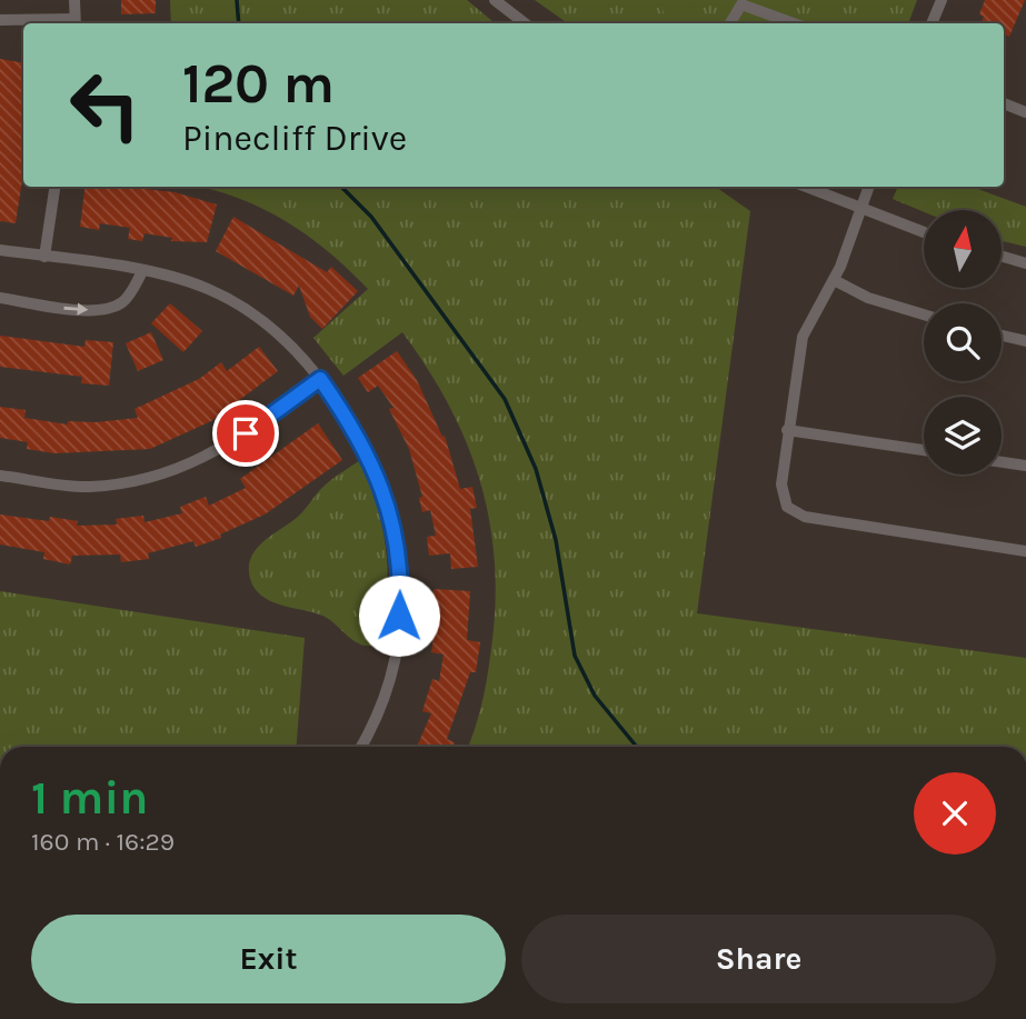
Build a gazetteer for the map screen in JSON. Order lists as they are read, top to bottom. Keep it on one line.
{"north":"top","page":{"turn":["120 m","Pinecliff Drive"],"heading":["1 min","160 m · 16:29"],"buttons":["Exit","Share"]}}
